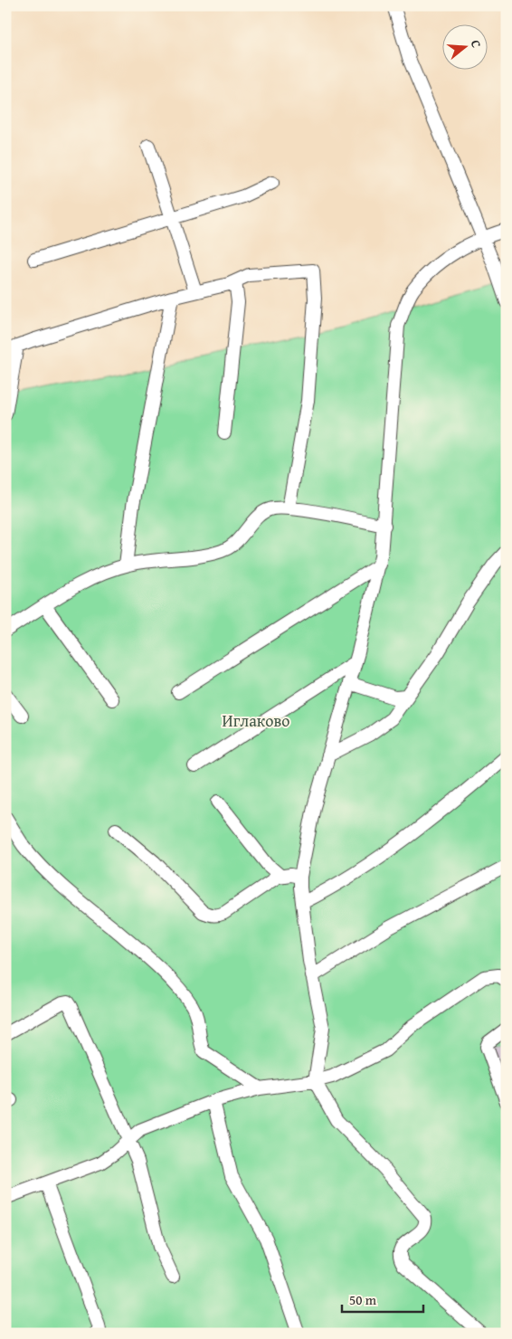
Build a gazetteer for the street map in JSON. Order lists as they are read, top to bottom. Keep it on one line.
{"parks":["Иглаково"],"scale_bar":"50 m","north":"right"}
